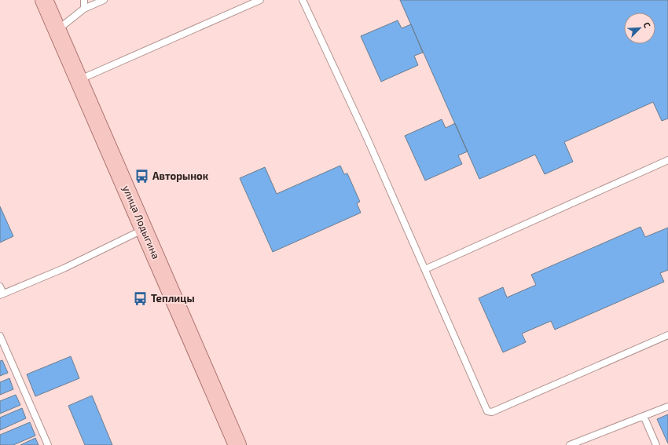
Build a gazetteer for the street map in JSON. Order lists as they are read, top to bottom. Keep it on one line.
{"streets":{"main road":["улица Лодыгина"]},"places":{"bus stop":["Авторынок","Теплицы"]},"north":"top right"}
